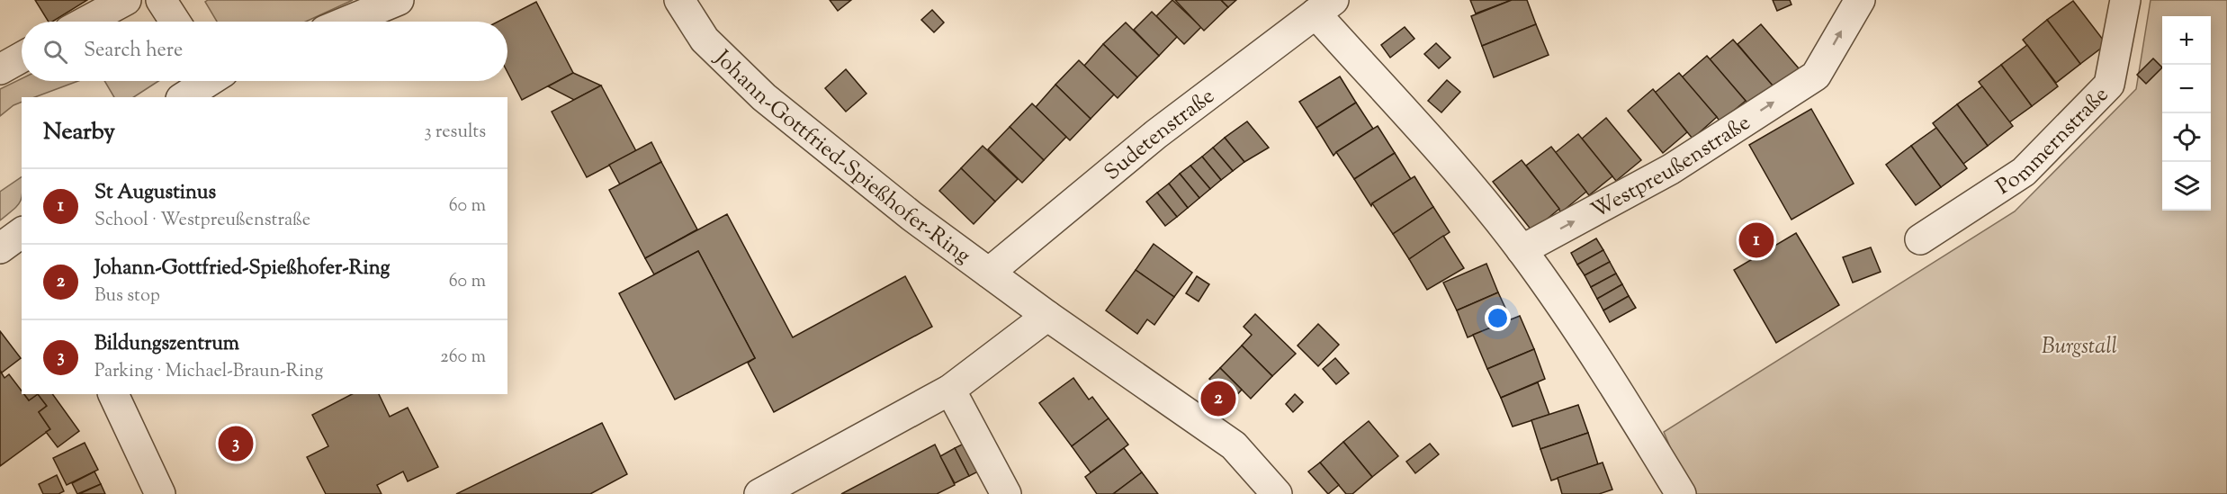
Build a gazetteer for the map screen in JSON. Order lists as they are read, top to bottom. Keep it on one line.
{"streets":{"street":["Sudetenstraße","Pommernstraße","Johann-Gottfried-Spießhofer-Ring","Westpreußenstraße"]},"crossings":[["Sudetenstraße","Johann-Gottfried-Spießhofer-Ring"]],"one_way":["Westpreußenstraße"],"parks":["Burgstall"],"page":{"map_buttons":["+","−"],"search":"Search here","heading":["Nearby","3 results"],"list":[{"mark":"1","name":"St Augustinus","note":"School · Westpreußenstraße","value":"60 m"},{"mark":"2","name":"Johann-Gottfried-Spießhofer-Ring","note":"Bus stop","value":"60 m"},{"mark":"3","name":"Bildungszentrum","note":"Parking · Michael-Braun-Ring","value":"260 m"}],"pins":["1","2","3"]}}
